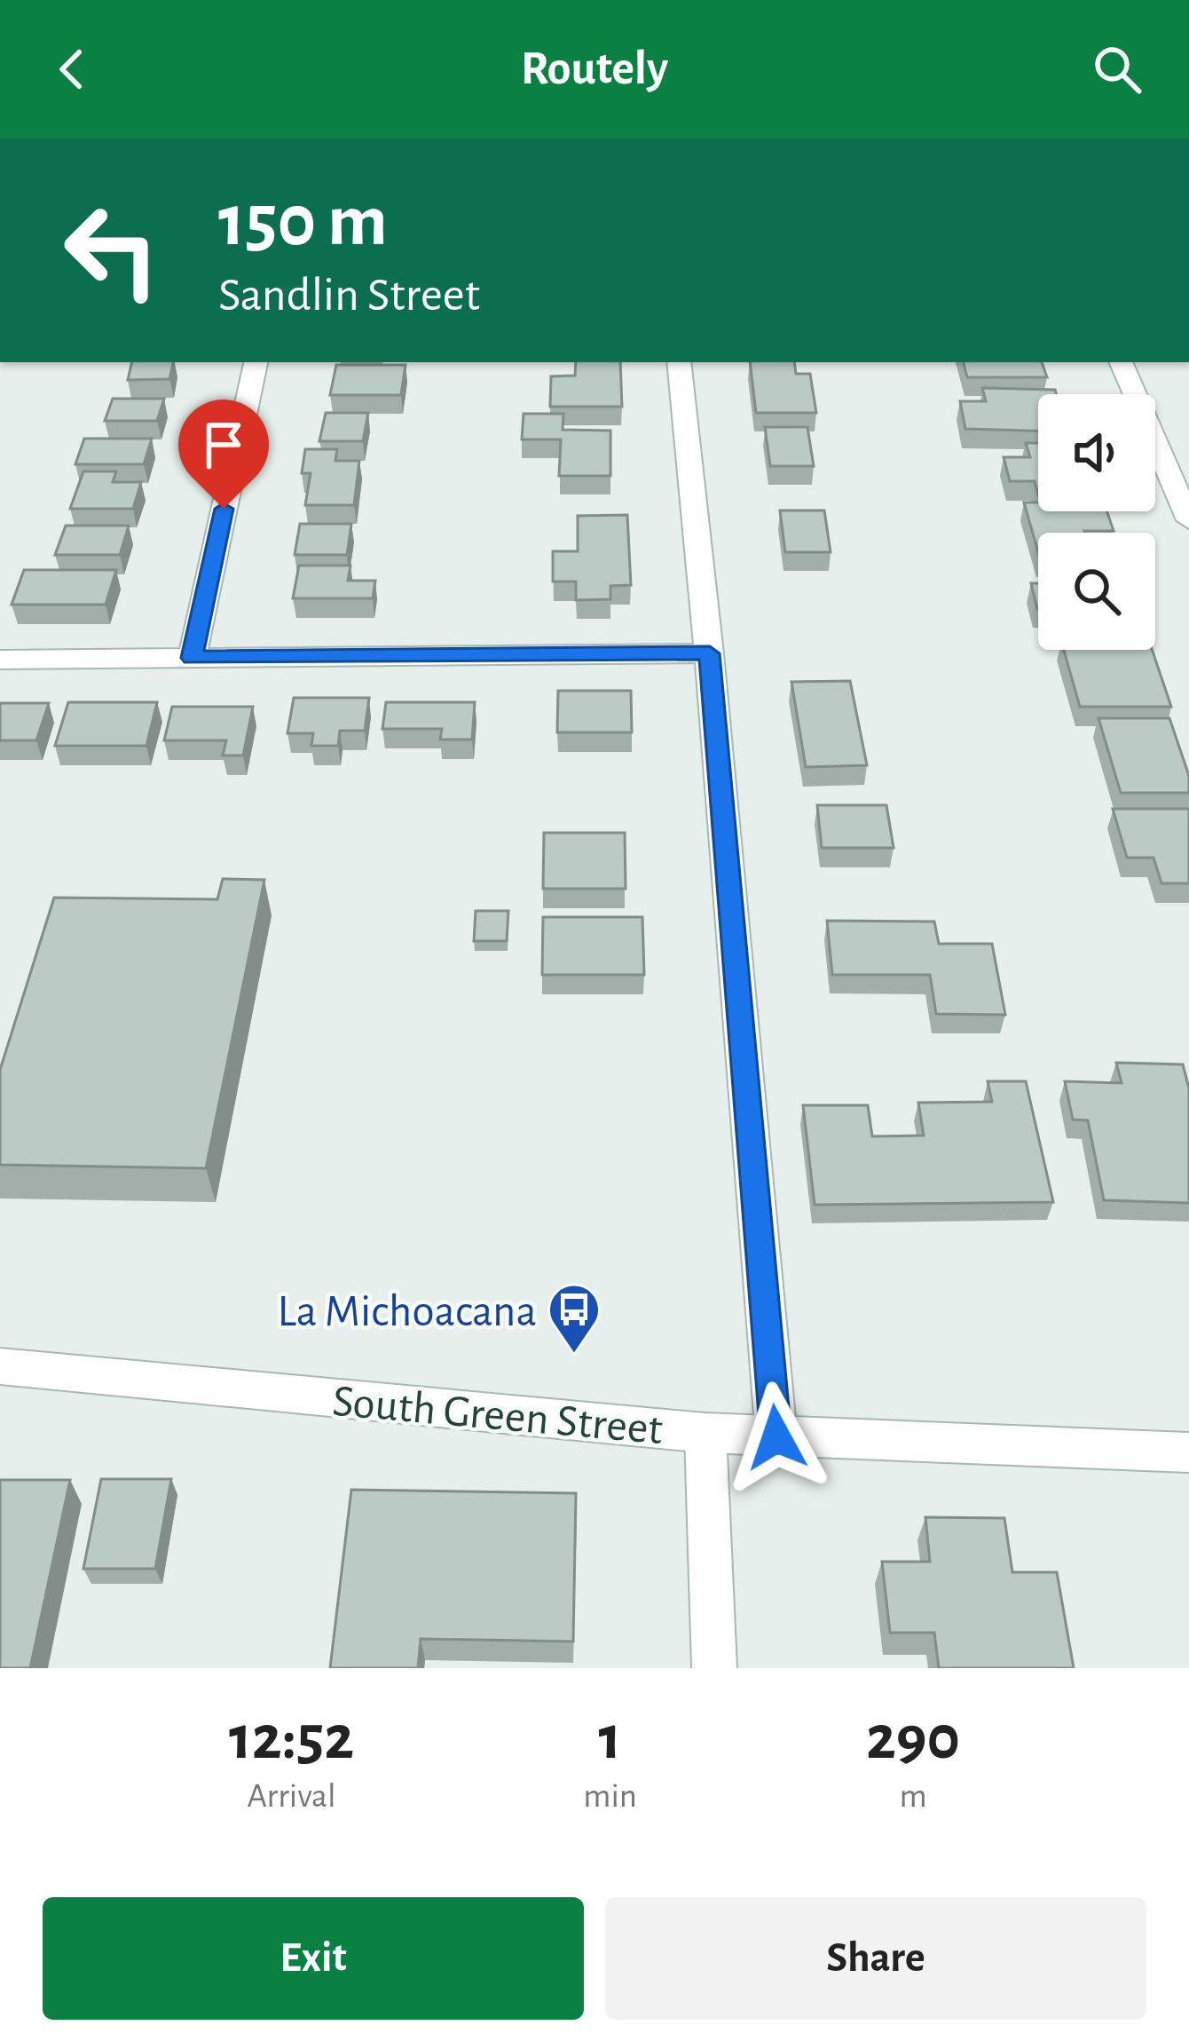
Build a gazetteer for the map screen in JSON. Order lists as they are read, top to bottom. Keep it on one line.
{"streets":{"street":["South Green Street"]},"places":{"bus stop":["La Michoacana"]},"page":{"header":"Routely","turn":["150 m","Sandlin Street"],"eta":["12:52","Arrival","1","min","290","m"],"buttons":["Exit","Share"]}}
